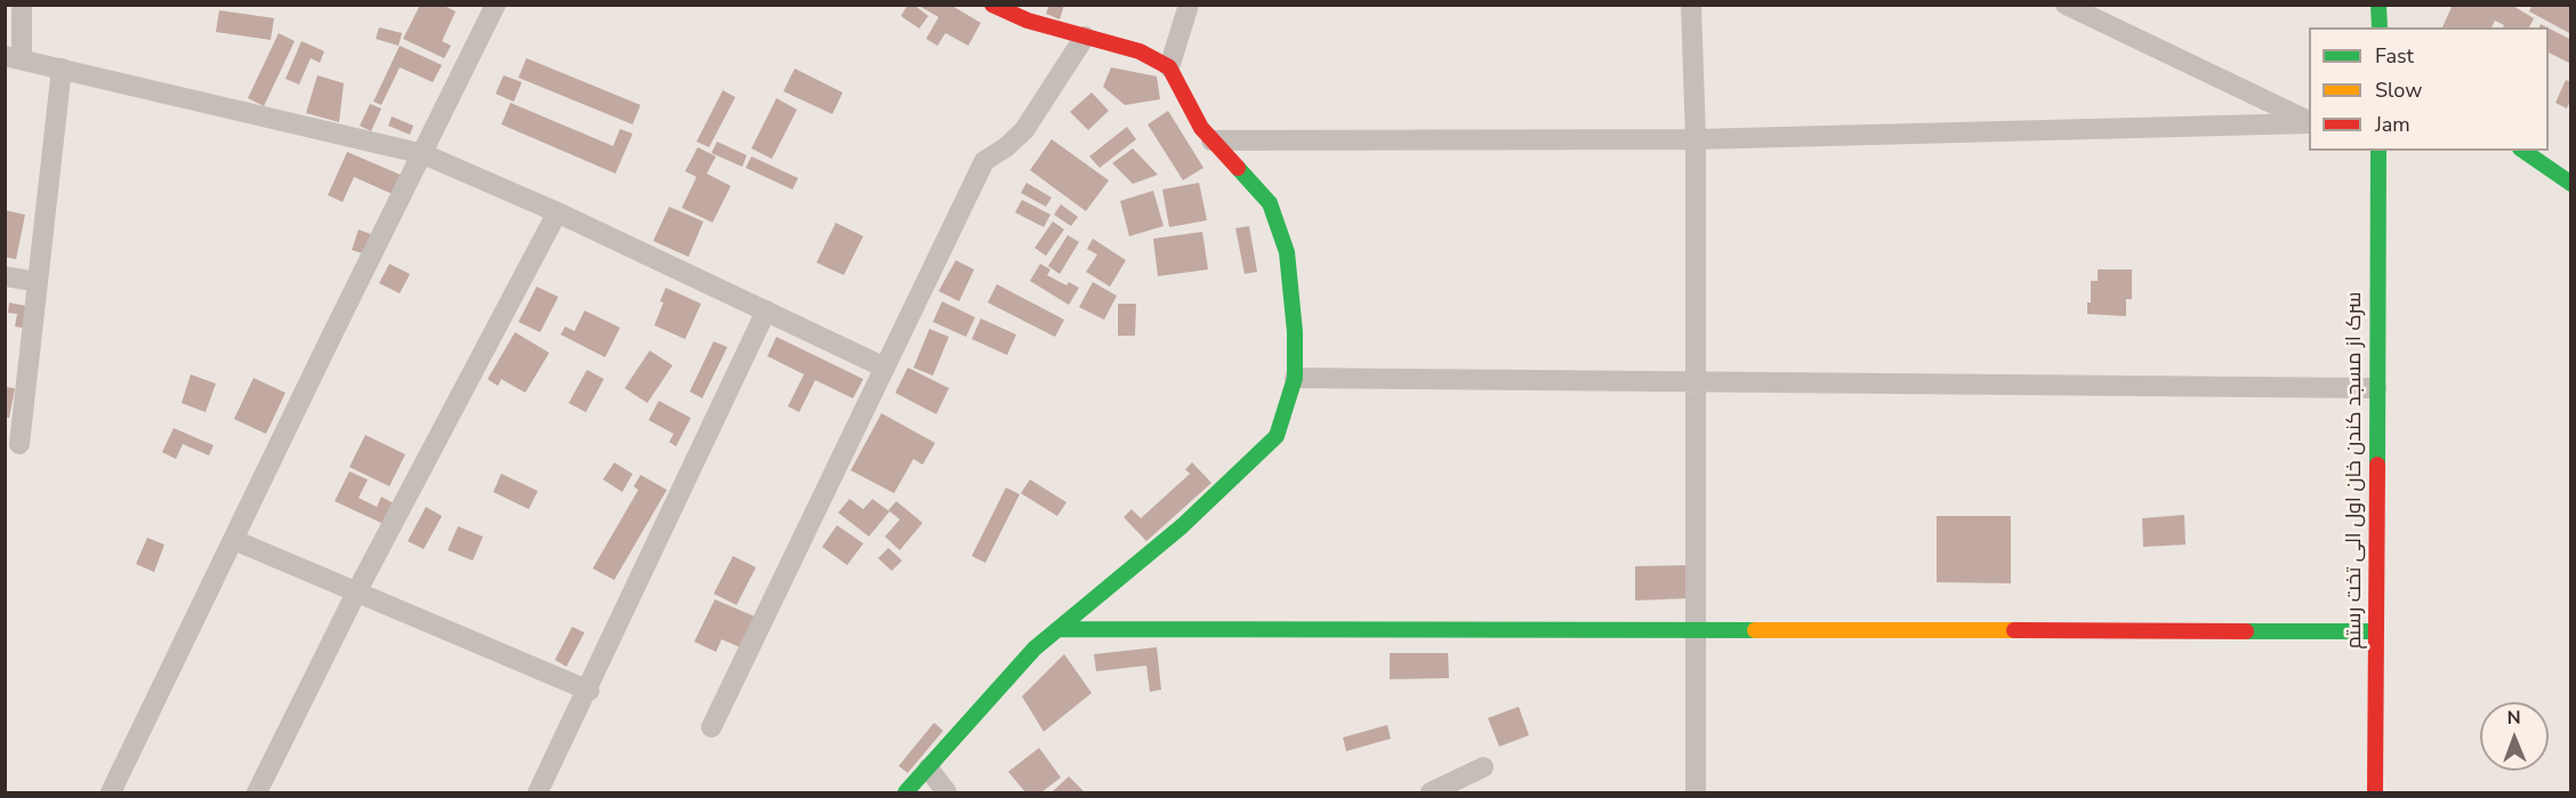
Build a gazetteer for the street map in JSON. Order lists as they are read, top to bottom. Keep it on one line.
{"streets":{"street":["سرک از مسجد کندن خان اول الی تخت رستم"]},"legend":["Fast","Slow","Jam"],"north":"top"}
